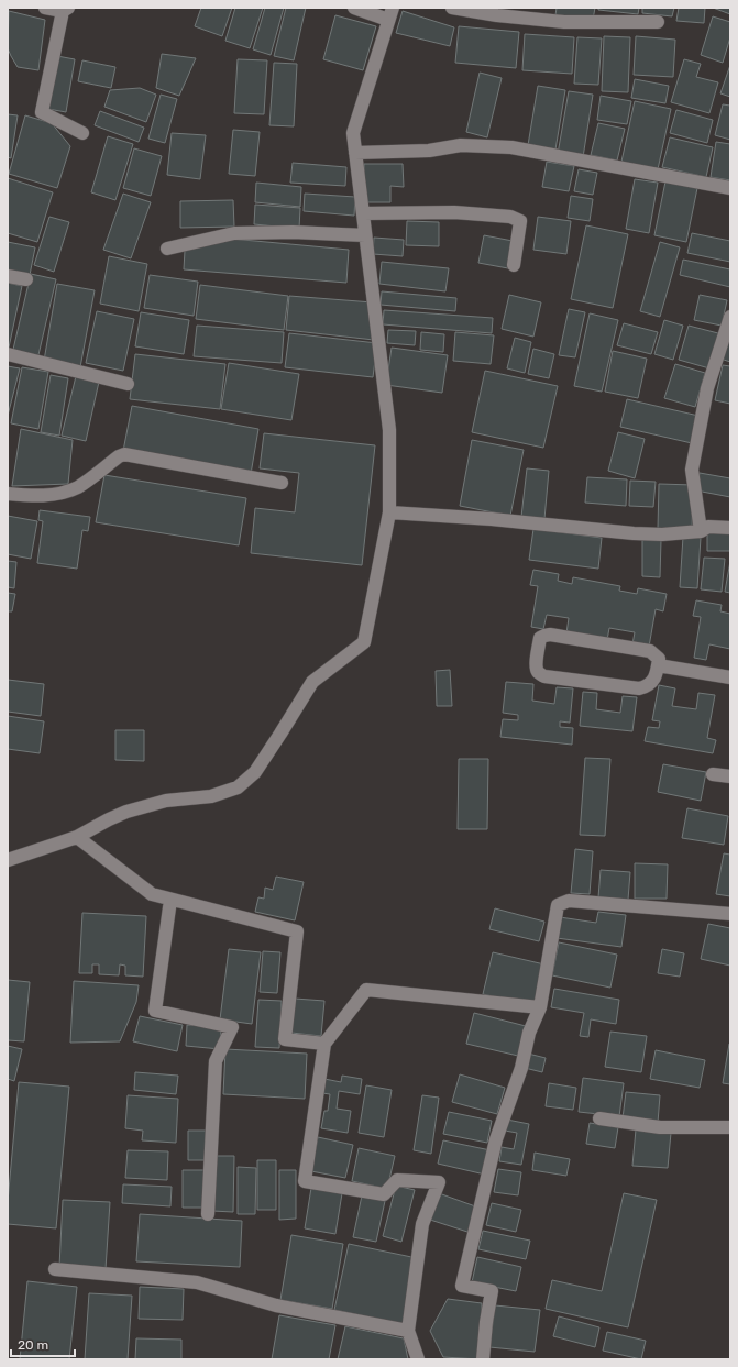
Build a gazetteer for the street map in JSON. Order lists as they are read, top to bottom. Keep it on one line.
{"scale_bar":"20 m"}
